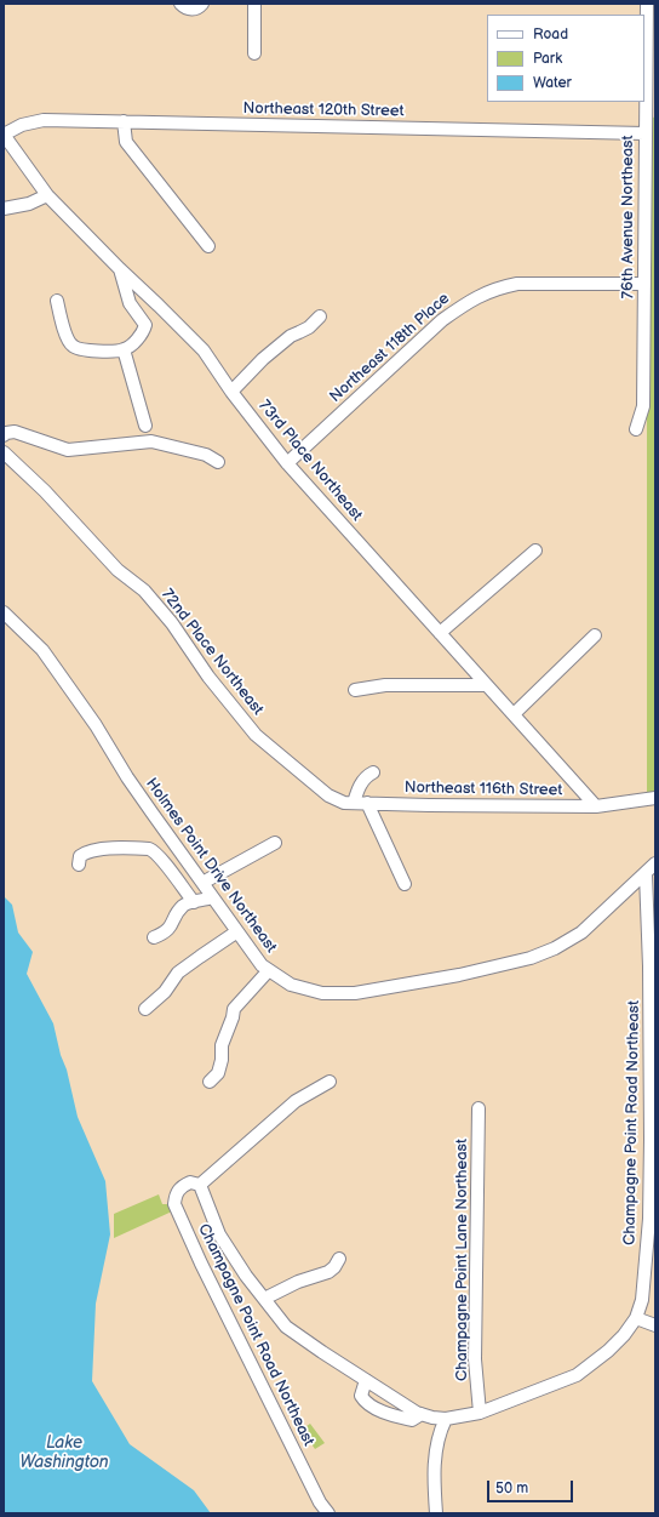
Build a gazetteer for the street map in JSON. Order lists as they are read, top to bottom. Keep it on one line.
{"streets":{"street":["Northeast 120th Street","76th Avenue Northeast","Northeast 118th Place","73rd Place Northeast","72nd Place Northeast","Northeast 116th Street","Holmes Point Drive Northeast","Champagne Point Road Northeast","Champagne Point Lane Northeast"]},"crossings":[["Northeast 120th Street","76th Avenue Northeast"],["Northeast 120th Street","73rd Place Northeast"],["76th Avenue Northeast","Northeast 118th Place"],["Northeast 118th Place","73rd Place Northeast"],["73rd Place Northeast","Northeast 116th Street"],["72nd Place Northeast","Northeast 116th Street"],["Holmes Point Drive Northeast","Champagne Point Road Northeast"],["Champagne Point Road Northeast","Champagne Point Lane Northeast"]],"water":["Lake Washington"],"legend":["Road","Park","Water"],"scale_bar":"50 m"}
